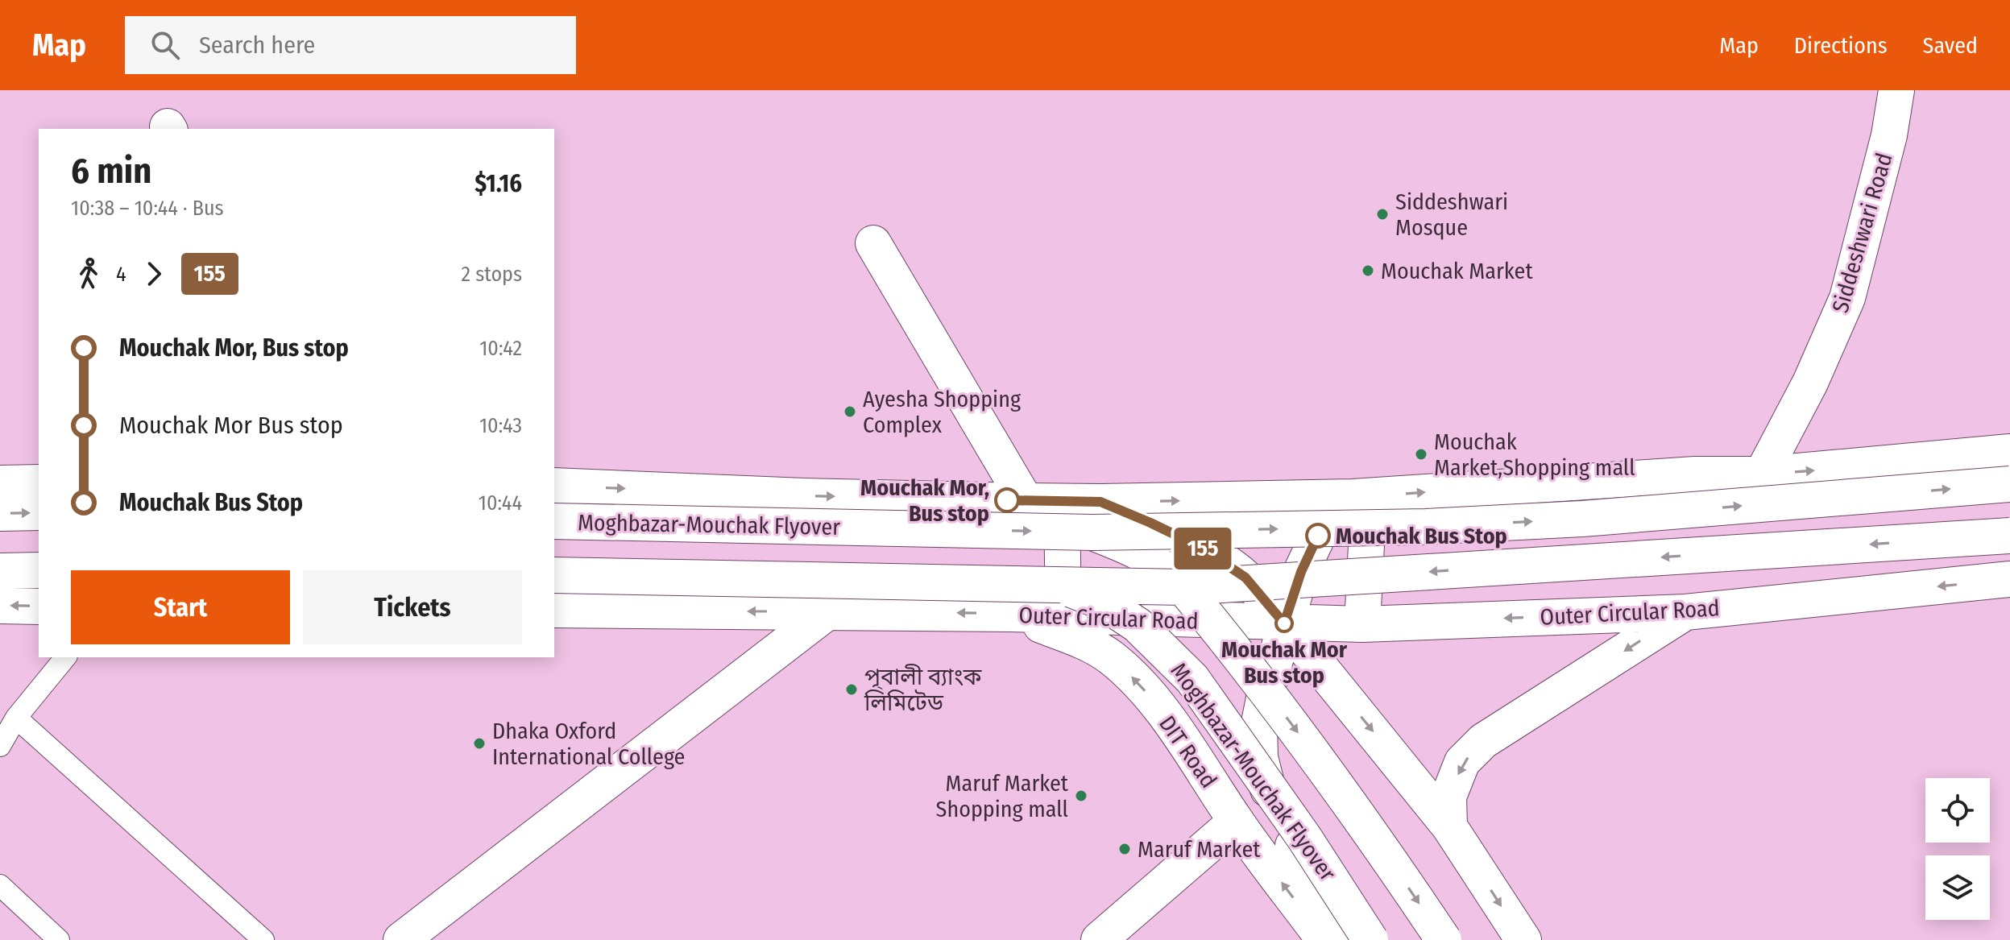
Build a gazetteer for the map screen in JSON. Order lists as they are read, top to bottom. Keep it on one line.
{"streets":{"main road":["Siddeshwari Road","Moghbazar-Mouchak Flyover","Outer Circular Road","DIT Road"]},"crossings":[["Moghbazar-Mouchak Flyover","Outer Circular Road"],["Outer Circular Road","DIT Road"]],"places":["Siddeshwari Mosque","Mouchak Market","Ayesha Shopping Complex","Mouchak Market,Shopping mall","Mouchak Mor, Bus stop","Mouchak Bus Stop","Mouchak Mor Bus stop","পূবালী ব্যাংক লিমিটেড","Dhaka Oxford International College","Maruf Market Shopping mall","Maruf Market"],"lines":["bus line 155"],"page":{"header":"Map","search":"Search here","nav":["Map","Directions","Saved"],"on_map":"155","heading":["6 min","10:38 – 10:44 · Bus","$1.16"],"legs":["4","155","2 stops"],"list":[{"name":"Mouchak Mor, Bus stop","value":"10:42"},{"name":"Mouchak Mor Bus stop","value":"10:43"},{"name":"Mouchak Bus Stop","value":"10:44"}],"buttons":["Start","Tickets"]}}
